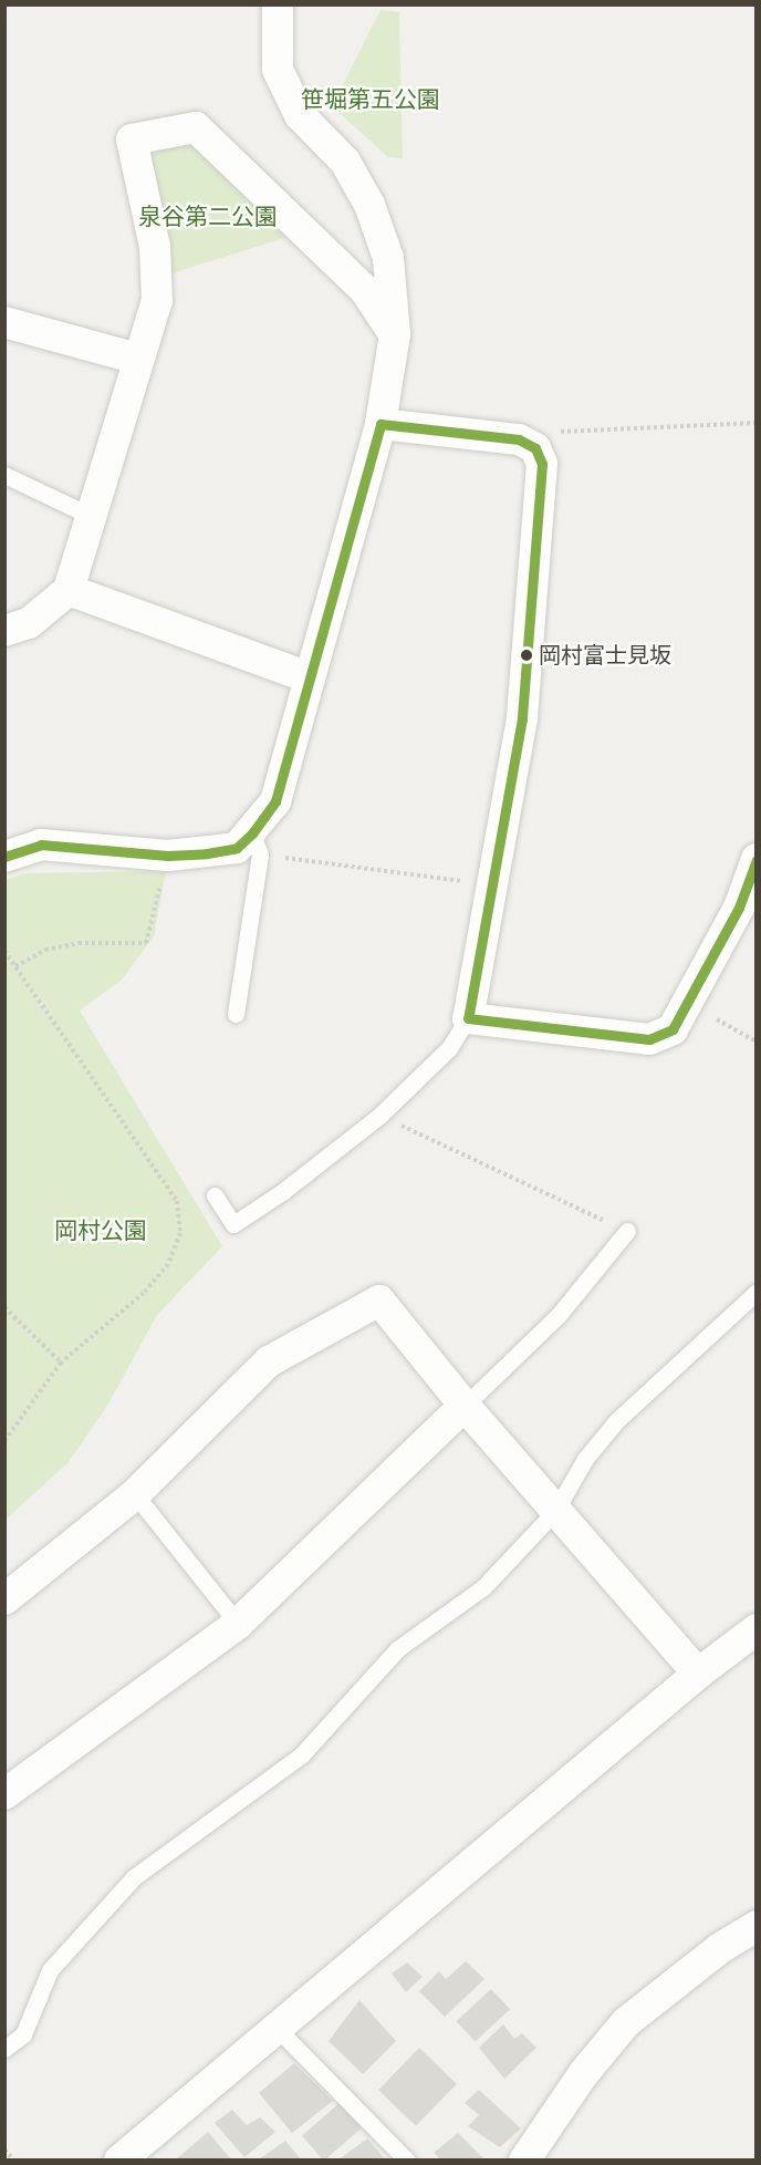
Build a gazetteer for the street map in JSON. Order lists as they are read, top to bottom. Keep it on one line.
{"parks":["笹堀第五公園","泉谷第二公園","岡村公園"],"places":["岡村富士見坂"]}
